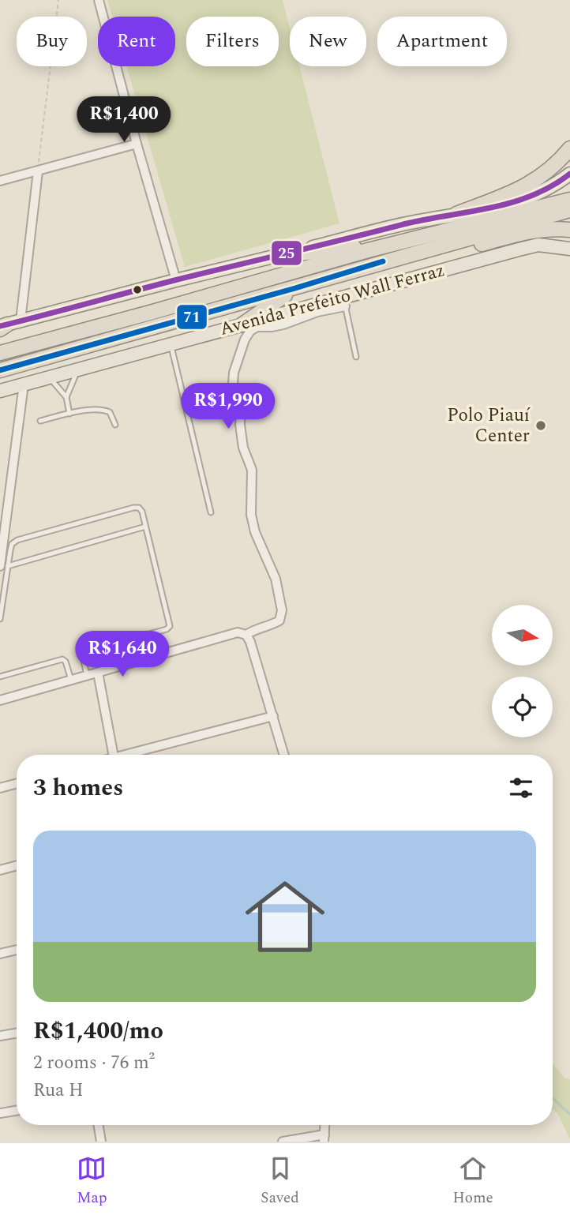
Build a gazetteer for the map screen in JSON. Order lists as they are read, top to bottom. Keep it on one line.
{"streets":{"highway":["Avenida Prefeito Wall Ferraz"]},"places":["Polo Piauí Center"],"lines":["transit line 25","transit line 71"],"north":"right","page":{"chip":["Buy","Rent","Filters","New","Apartment"],"price":["R$1,400","R$1,990","R$1,640"],"heading":"3 homes","list":[{"name":"R$1,400/mo","note":"2 rooms · 76 m² · Rua H"}],"tabs":["Map","Saved","Home"]}}
